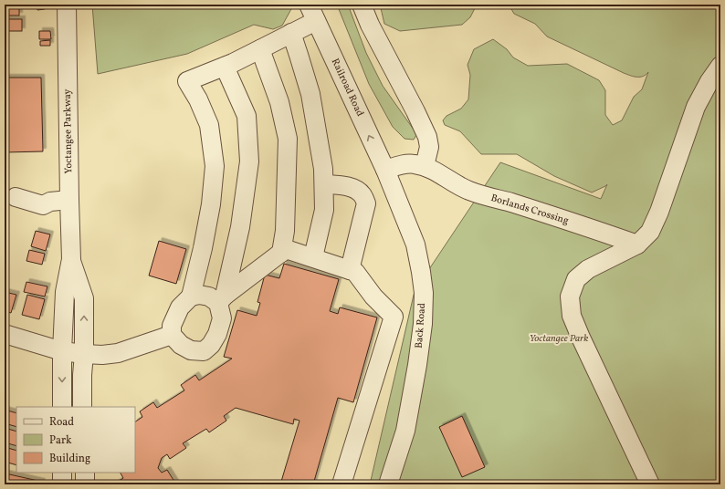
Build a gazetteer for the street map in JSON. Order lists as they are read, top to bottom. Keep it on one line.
{"streets":{"street":["Railroad Road","Yoctangee Parkway","Borlands Crossing","Back Road"]},"crossings":[["Railroad Road","Borlands Crossing"],["Railroad Road","Back Road"],["Borlands Crossing","Back Road"]],"parks":["Yoctangee Park"],"legend":["Road","Park","Building"]}
